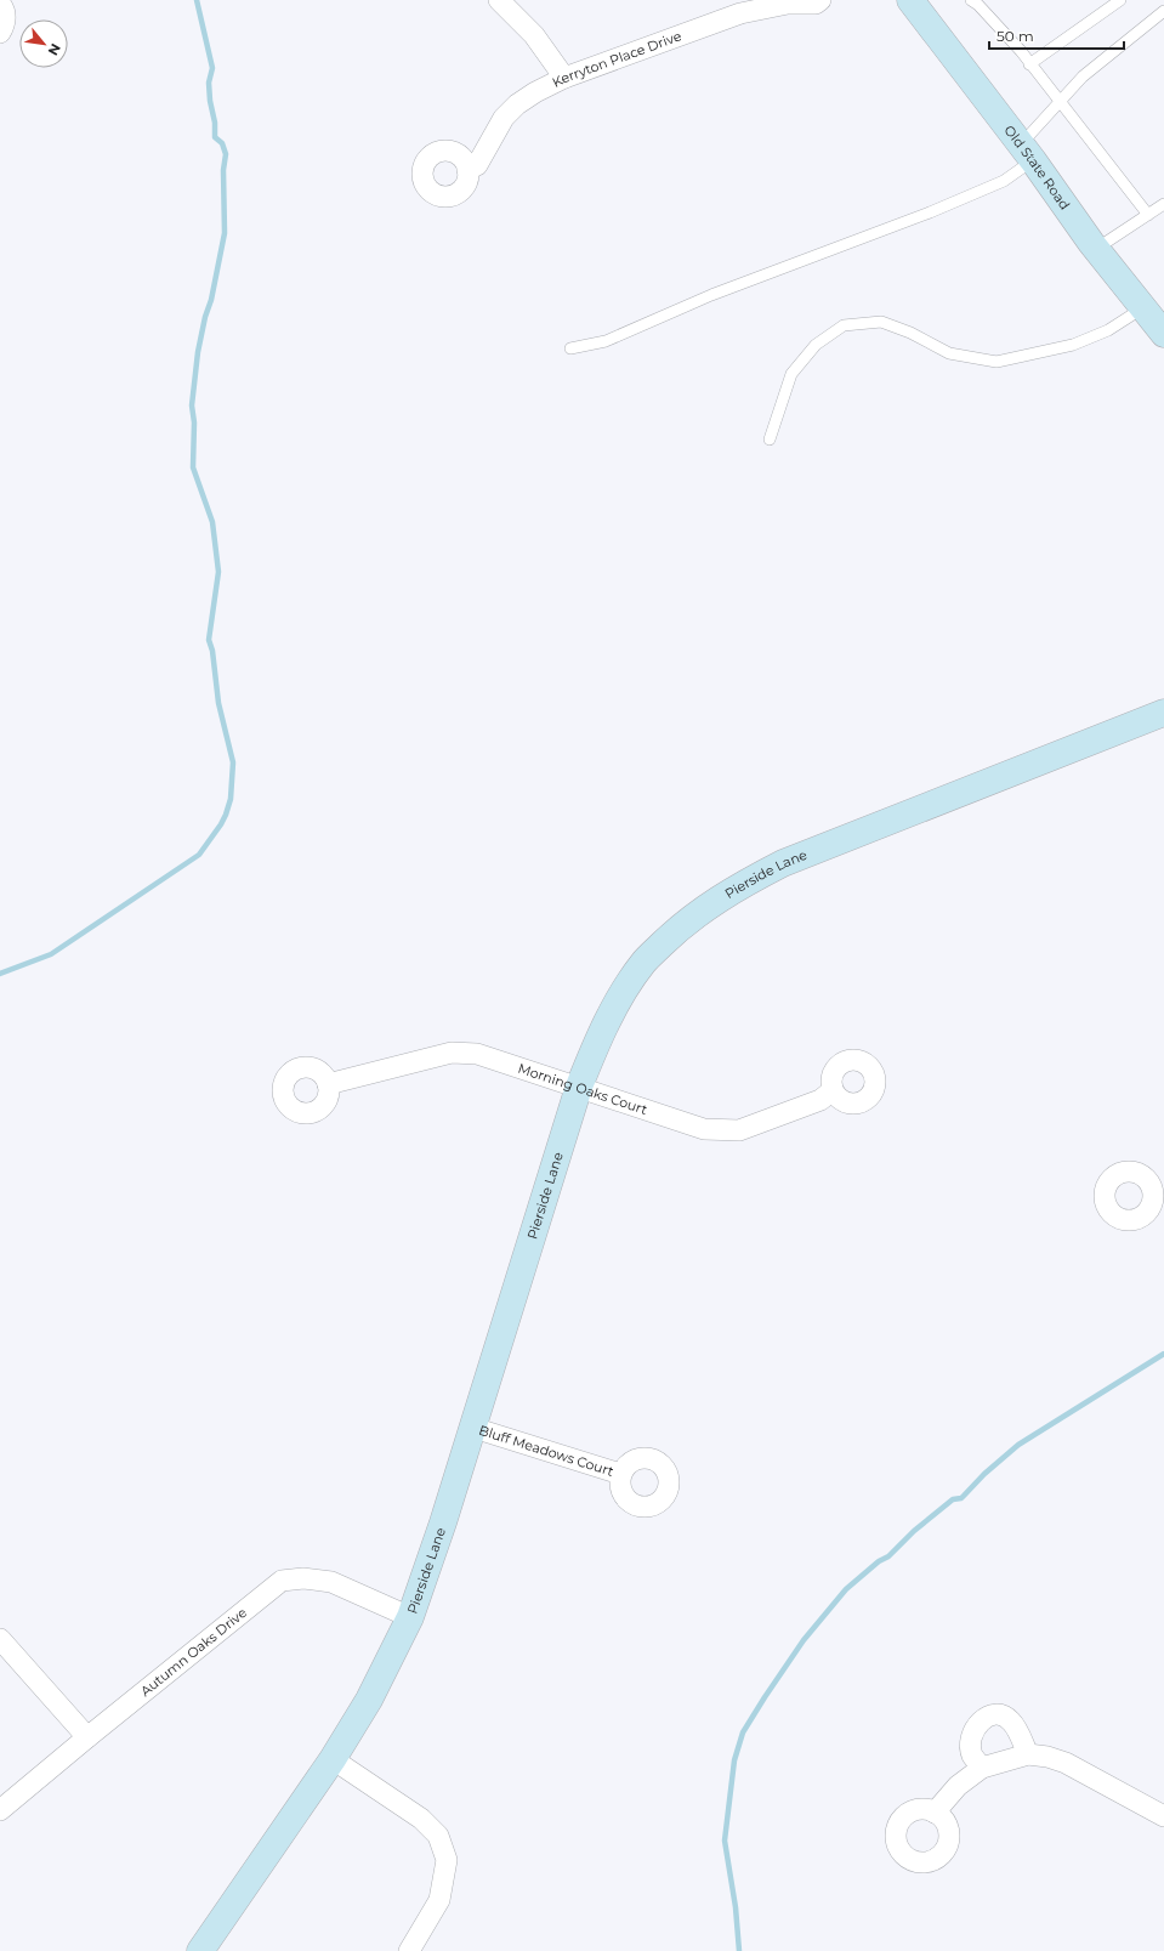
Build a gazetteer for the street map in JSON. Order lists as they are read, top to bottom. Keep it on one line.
{"streets":{"street":["Kerryton Place Drive","Old State Road","Pierside Lane","Morning Oaks Court","Bluff Meadows Court","Autumn Oaks Drive"]},"crossings":[["Pierside Lane","Morning Oaks Court"],["Pierside Lane","Bluff Meadows Court"],["Pierside Lane","Autumn Oaks Drive"]],"scale_bar":"50 m","north":"bottom right"}
